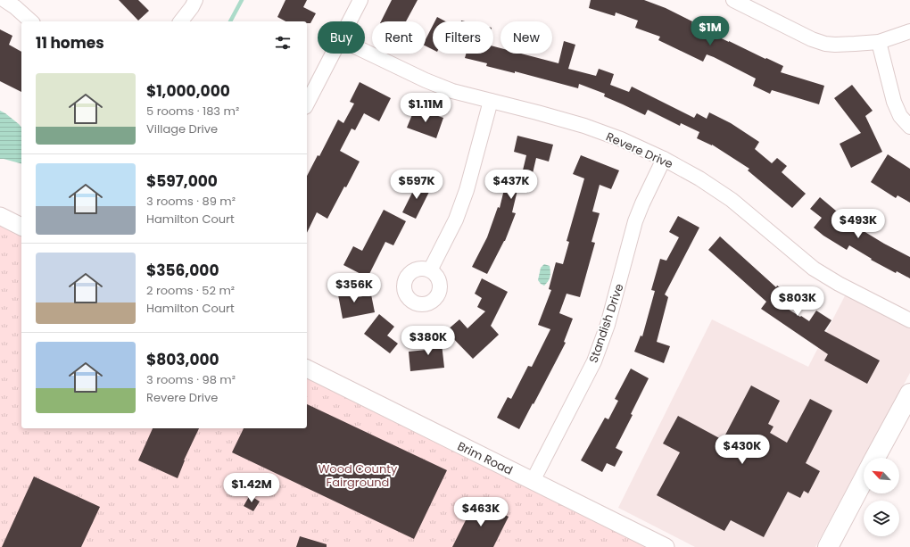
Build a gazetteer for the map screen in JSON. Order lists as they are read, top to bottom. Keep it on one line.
{"streets":{"street":["Revere Drive","Standish Drive","Brim Road"]},"crossings":[["Revere Drive","Standish Drive"],["Standish Drive","Brim Road"]],"parks":["Wood County Fairground"],"north":"top left","page":{"price":["$1M","$1.11M","$597K","$437K","$493K","$356K","$803K","$380K","$430K","$1.42M","$463K"],"chip":["Buy","Rent","Filters","New"],"heading":"11 homes","list":[{"name":"$1,000,000","note":"5 rooms · 183 m² · Village Drive"},{"name":"$597,000","note":"3 rooms · 89 m² · Hamilton Court"},{"name":"$356,000","note":"2 rooms · 52 m² · Hamilton Court"},{"name":"$803,000","note":"3 rooms · 98 m² · Revere Drive"}]}}
